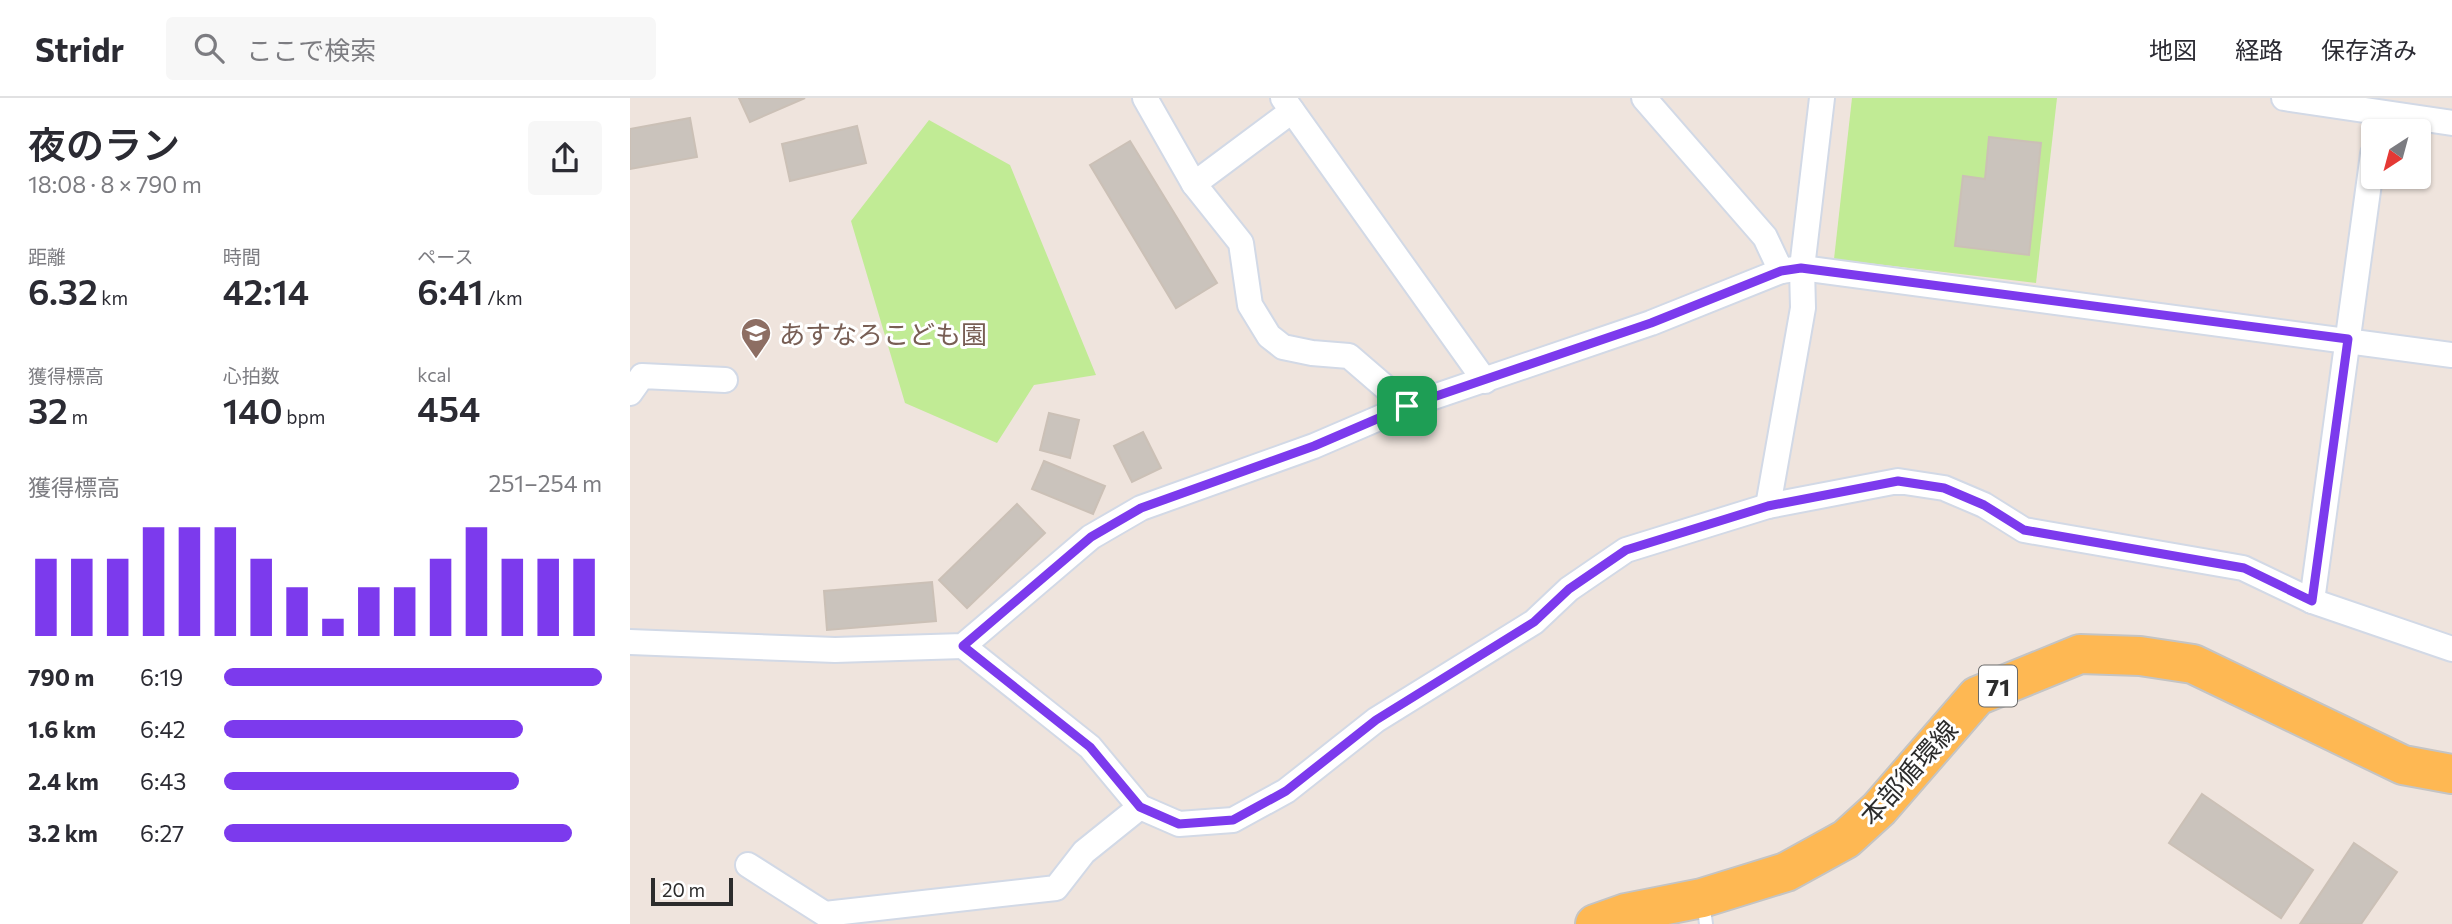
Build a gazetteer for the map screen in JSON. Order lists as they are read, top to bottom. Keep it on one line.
{"streets":{"main road":["71","本部循環線"]},"places":{"school or university":["あすなろこども園"]},"scale_bar":"20 m","north":"bottom left","page":{"header":"Stridr","search":"ここで検索","nav":["地図","経路","保存済み"],"heading":["夜のラン","18:08 · 8 × 790 m"],"stats":[["距離","6.32 km"],["時間","42:14"],["ペース","6:41 /km"],["獲得標高","32 m"],["心拍数","140 bpm"],["kcal","454"]],"chart":["獲得標高","251–254 m"],"list":[{"name":"790 m","note":"6:19"},{"name":"1.6 km","note":"6:42"},{"name":"2.4 km","note":"6:43"},{"name":"3.2 km","note":"6:27"}],"scale":"20 m"}}
